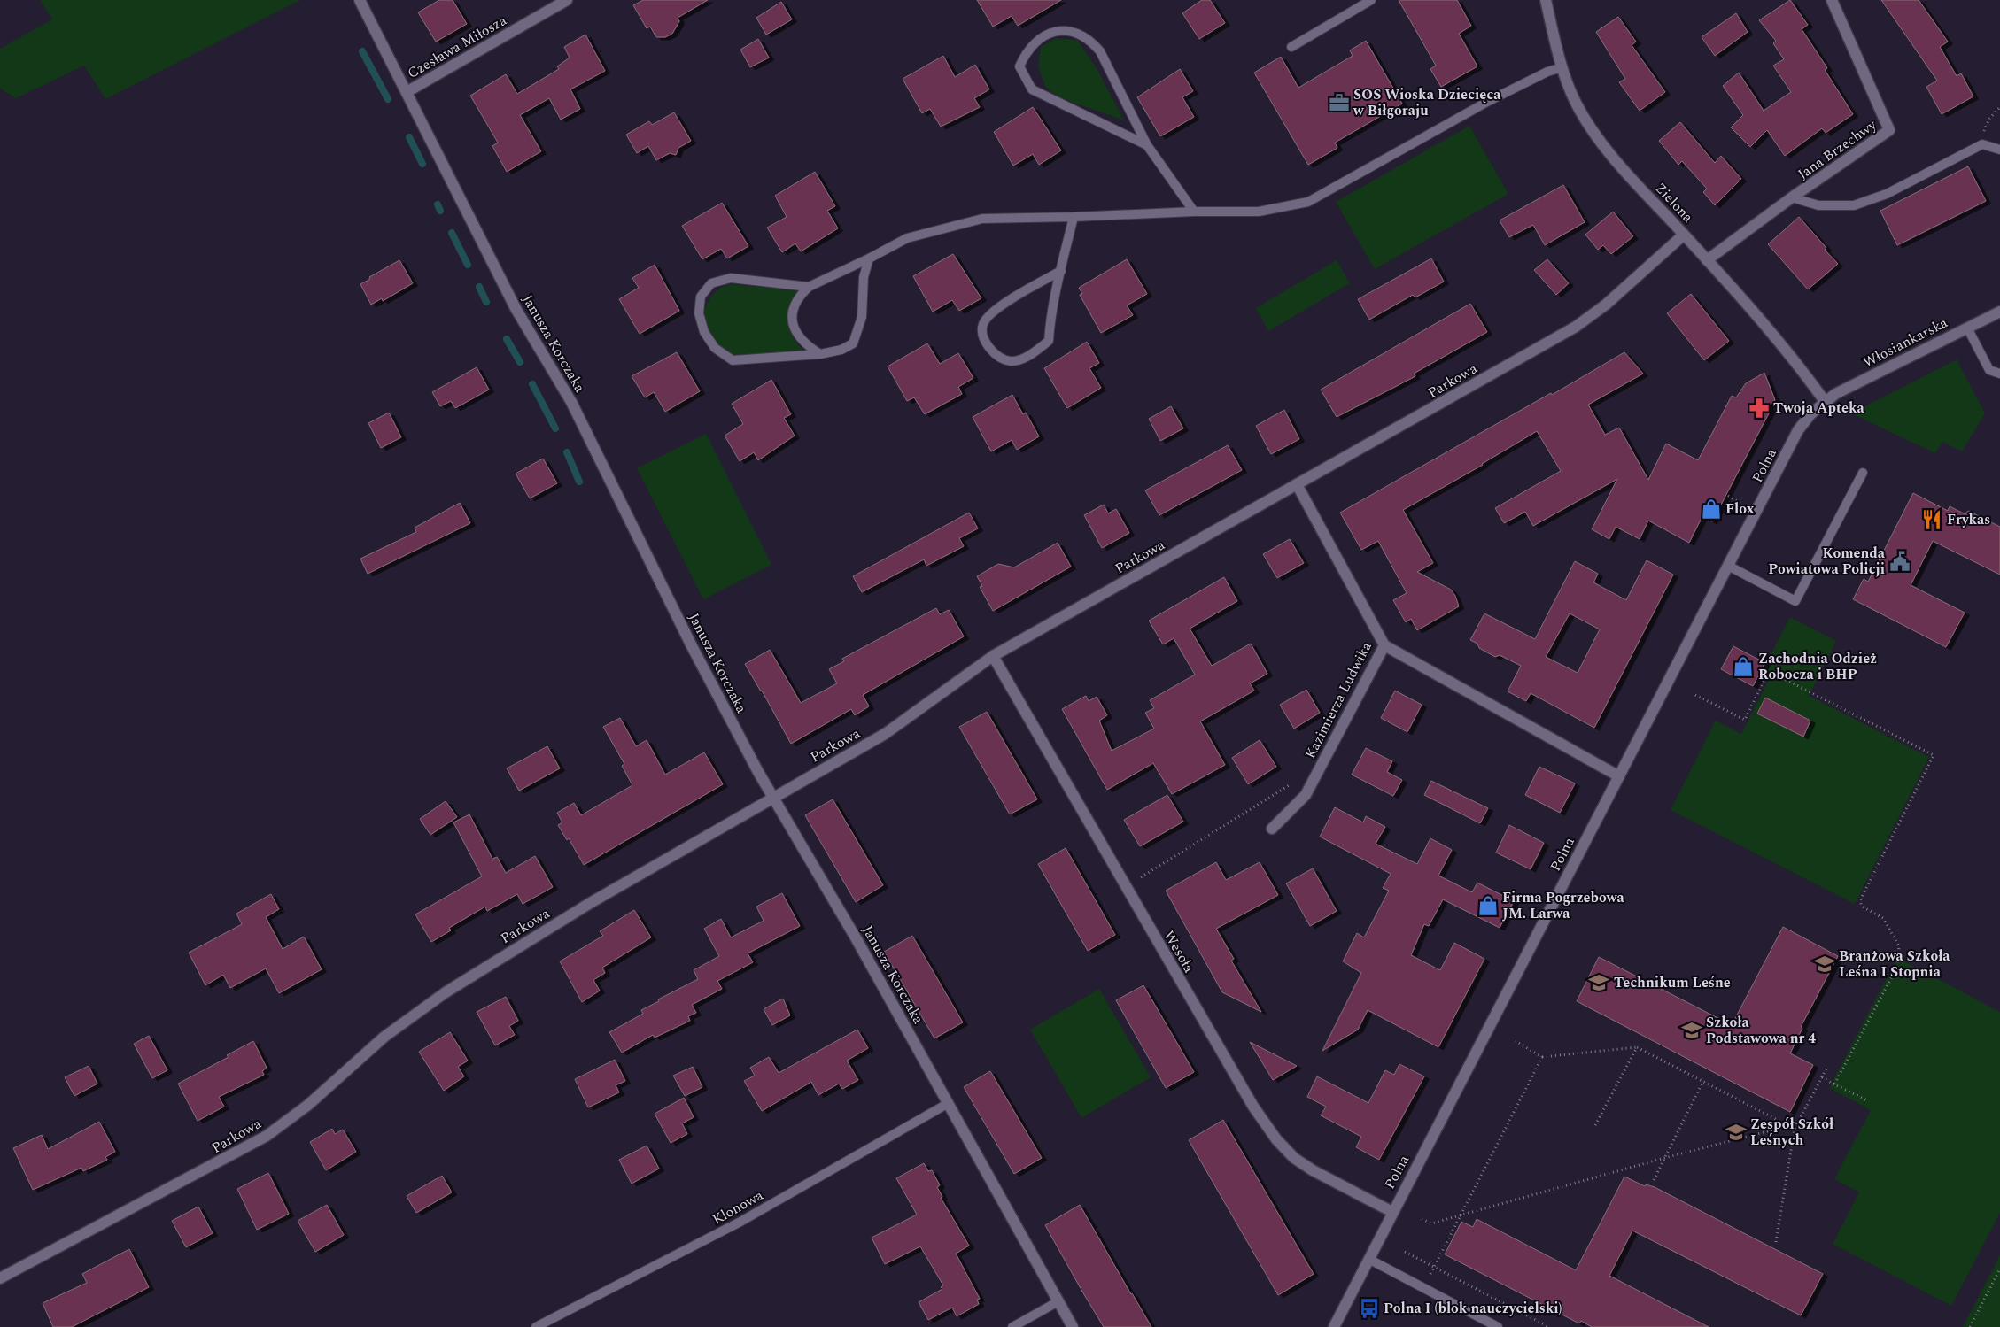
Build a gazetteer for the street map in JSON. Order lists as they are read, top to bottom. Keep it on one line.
{"streets":{"street":["Czesława Miłosza","Jana Brzechwy","Zielona","Włosiankarska","Janusza Korczaka","Parkowa","Polna","Kazimierza Ludwika","Wesoła"],"lane":["Klonowa"]},"crossings":[["Czesława Miłosza","Janusza Korczaka"],["Jana Brzechwy","Zielona"],["Zielona","Włosiankarska"],["Zielona","Parkowa"],["Zielona","Polna"],["Włosiankarska","Polna"],["Janusza Korczaka","Parkowa"],["Janusza Korczaka","Klonowa"],["Parkowa","Kazimierza Ludwika"],["Parkowa","Wesoła"],["Polna","Wesoła"]],"places":{"office":["SOS Wioska Dziecięca w Biłgoraju"],"pharmacy":["Twoja Apteka"],"shop":["Flox","Zachodnia Odzież Robocza i BHP","Firma Pogrzebowa JM. Larwa"],"restaurant":["Frykas"],"public building":["Komenda Powiatowa Policji"],"school or university":["Branżowa Szkoła Leśna I Stopnia","Technikum Leśne","Szkoła Podstawowa nr 4","Zespół Szkół Leśnych"],"bus stop":["Polna I (blok nauczycielski)"]}}
